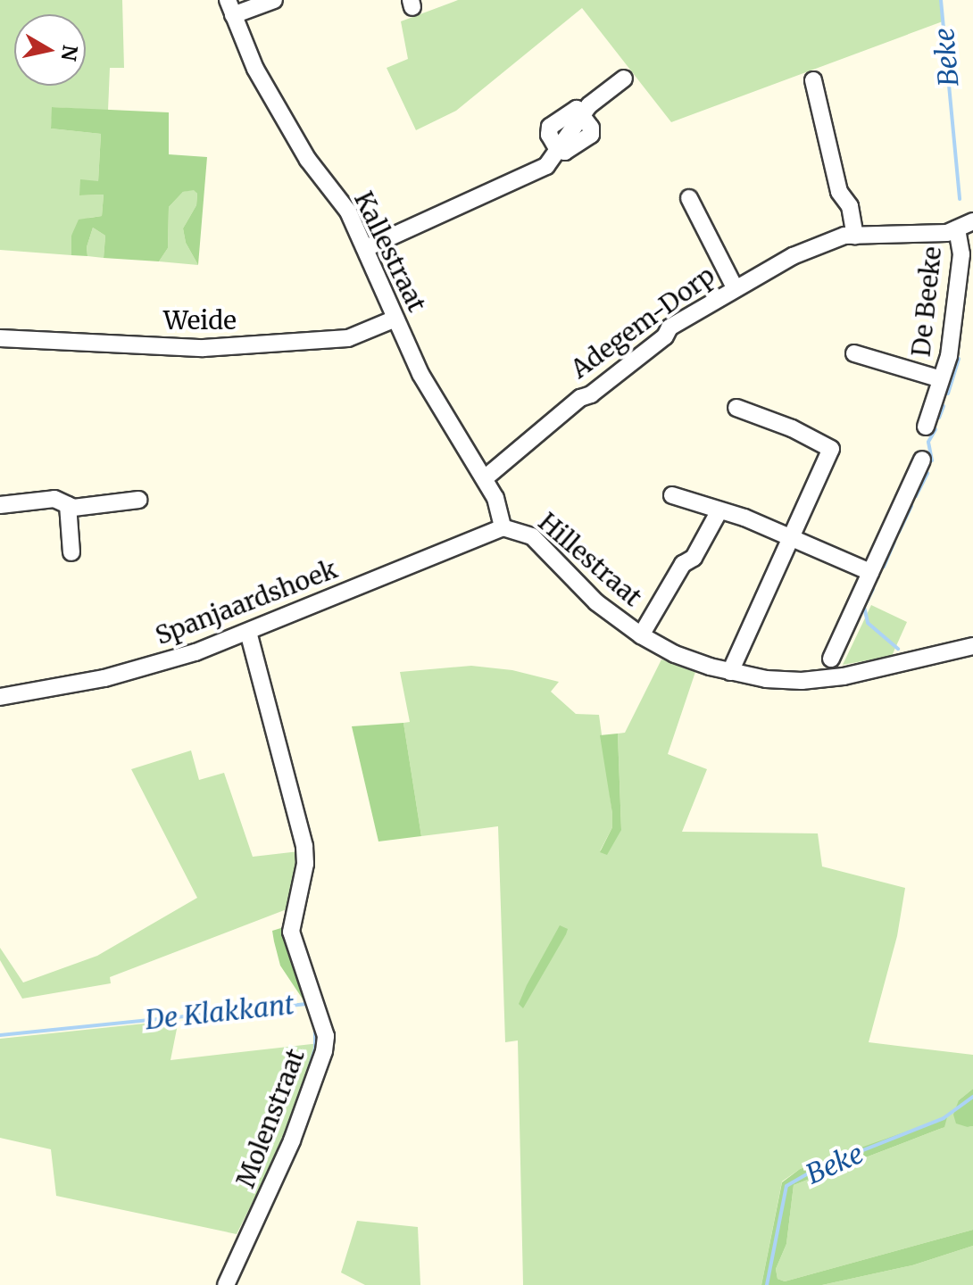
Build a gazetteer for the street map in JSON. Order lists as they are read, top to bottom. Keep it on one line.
{"streets":{"street":["Kallestraat","De Beeke","Weide","Adegem-Dorp","Hillestraat","Spanjaardshoek","Molenstraat"]},"crossings":[["Kallestraat","Weide"],["Kallestraat","Adegem-Dorp"],["Kallestraat","Hillestraat"],["Kallestraat","Spanjaardshoek"],["De Beeke","Adegem-Dorp"],["Hillestraat","Spanjaardshoek"],["Spanjaardshoek","Molenstraat"]],"water":["Beke","De Klakkant"],"north":"right"}
